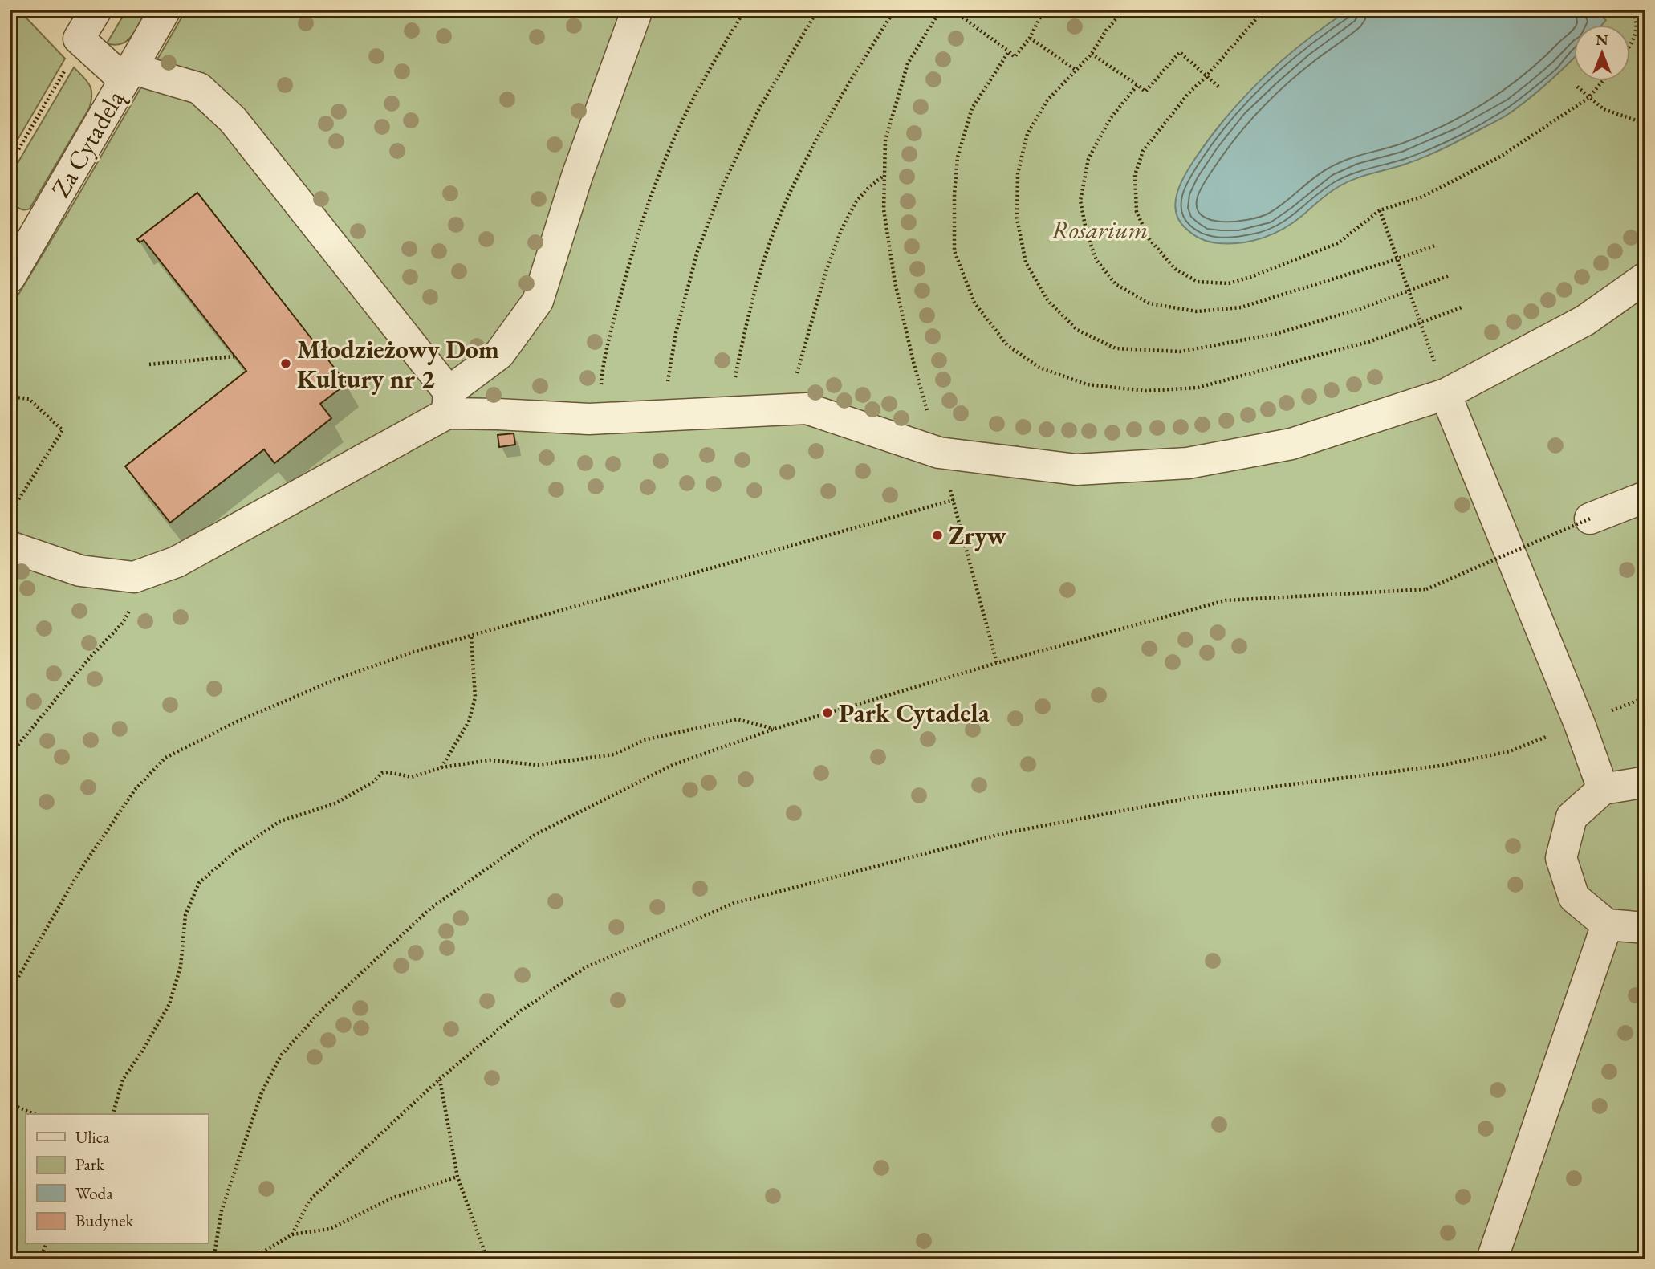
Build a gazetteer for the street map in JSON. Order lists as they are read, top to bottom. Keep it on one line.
{"streets":{"street":["Za Cytadelą"]},"parks":["Rosarium"],"places":["Młodzieżowy Dom Kultury nr 2","Zryw","Park Cytadela"],"legend":["Ulica","Park","Woda","Budynek"],"north":"top"}
